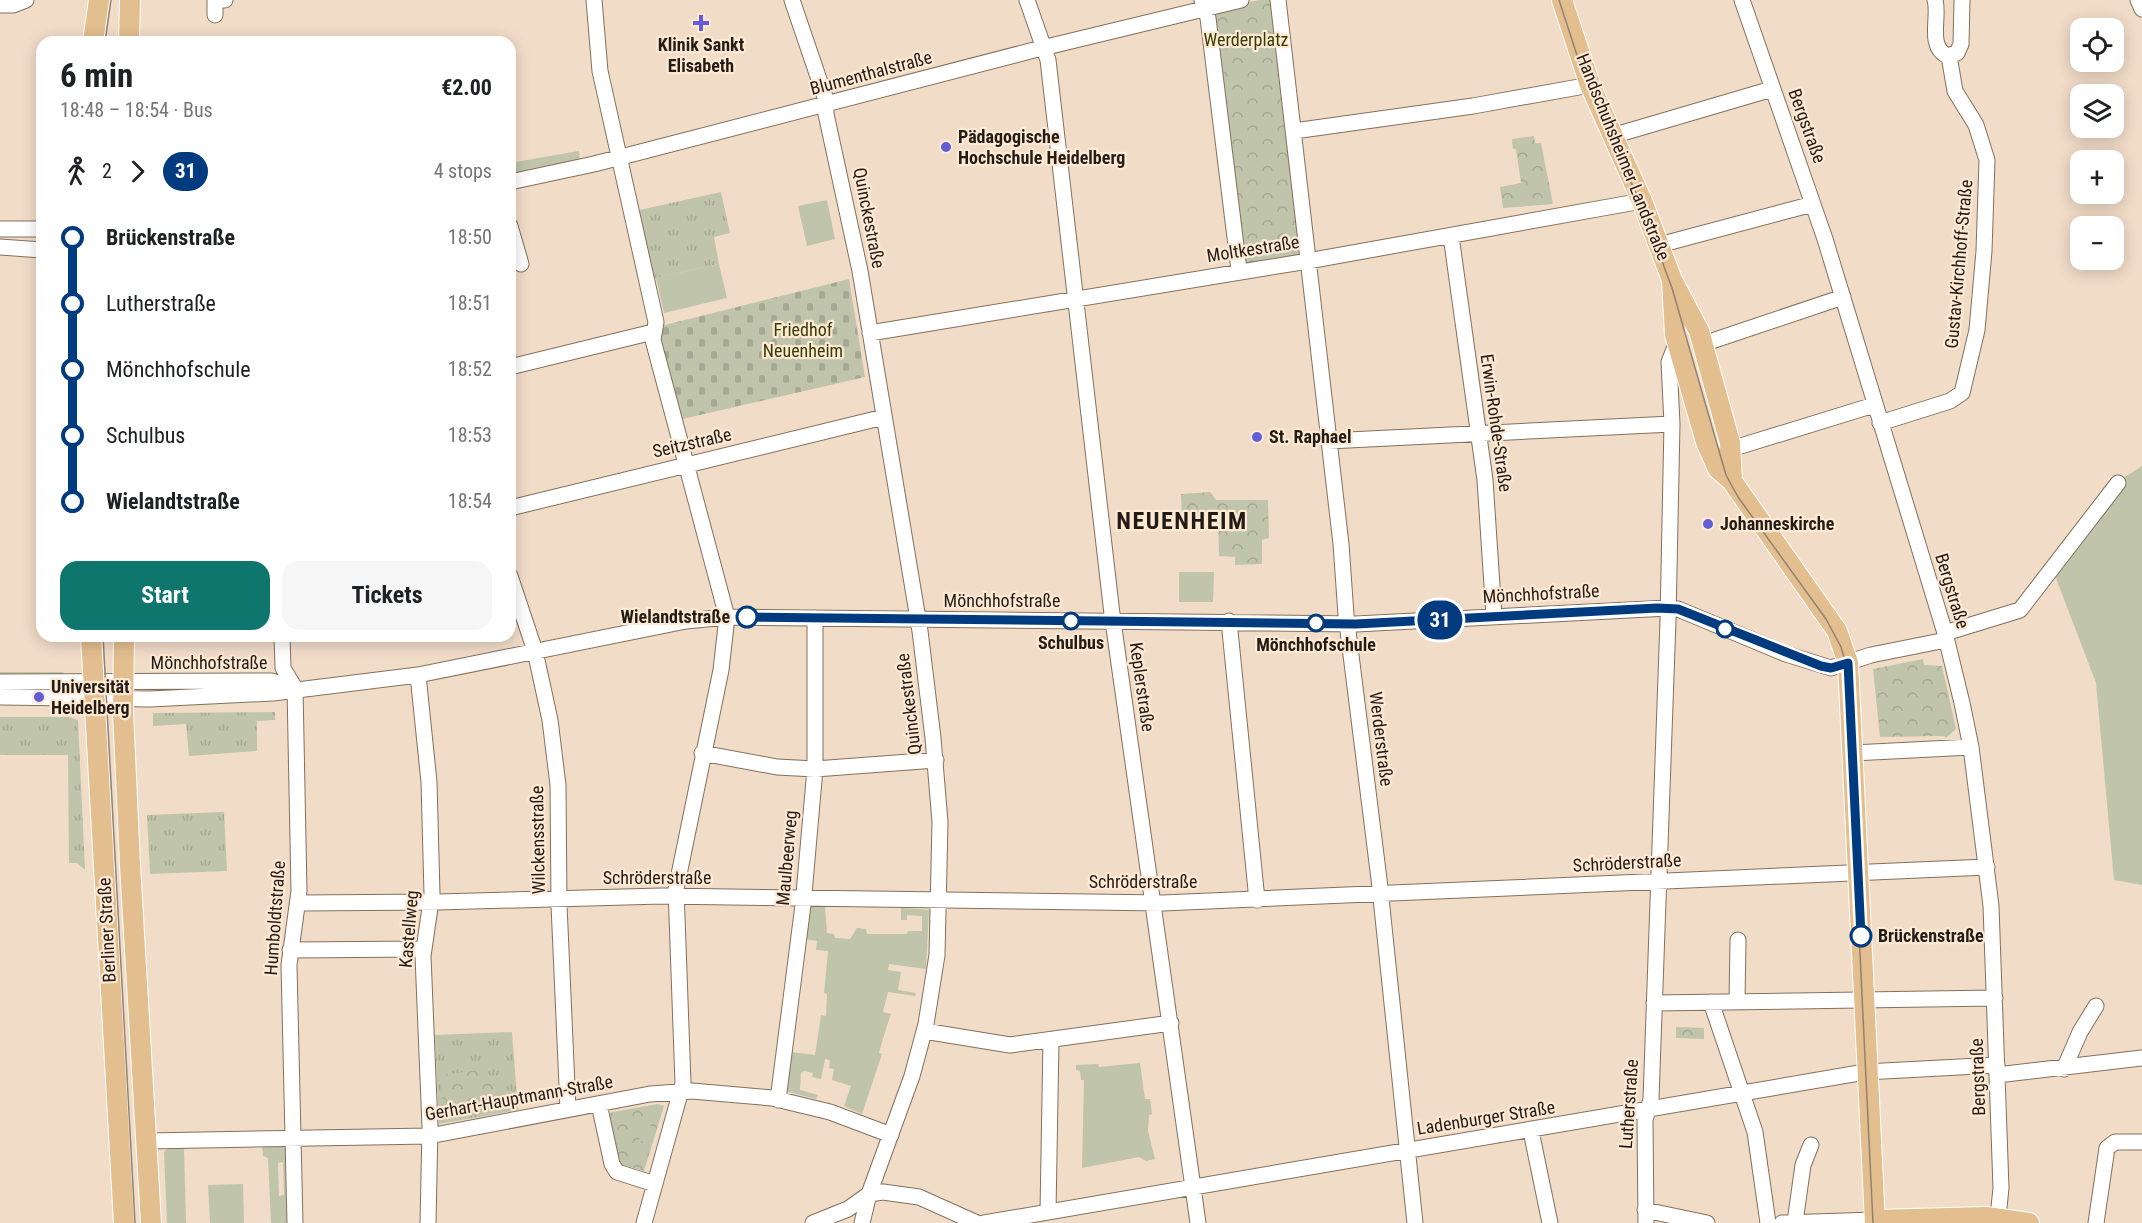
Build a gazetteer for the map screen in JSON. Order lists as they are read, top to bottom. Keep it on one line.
{"streets":{"main road":["Handschuhsheimer Landstraße","Berliner Straße"],"street":["Blumenthalstraße","Bergstraße","Quinckestraße","Moltkestraße","Gustav-Kirchhoff-Straße","Erwin-Rohde-Straße","Seitzstraße","Mönchhofstraße","Keplerstraße","Werderstraße","Wilckensstraße","Maulbeerweg","Schröderstraße","Humboldtstraße","Kastellweg","Gerhart-Hauptmann-Straße","Lutherstraße","Ladenburger Straße"]},"crossings":[["Blumenthalstraße","Quinckestraße"],["Blumenthalstraße","Keplerstraße"],["Bergstraße","Gustav-Kirchhoff-Straße"],["Bergstraße","Mönchhofstraße"],["Bergstraße","Schröderstraße"],["Bergstraße","Ladenburger Straße"],["Handschuhsheimer Landstraße","Moltkestraße"],["Handschuhsheimer Landstraße","Mönchhofstraße"],["Handschuhsheimer Landstraße","Lutherstraße"],["Quinckestraße","Moltkestraße"],["Quinckestraße","Seitzstraße"],["Quinckestraße","Mönchhofstraße"],["Quinckestraße","Schröderstraße"],["Quinckestraße","Gerhart-Hauptmann-Straße"],["Moltkestraße","Erwin-Rohde-Straße"],["Moltkestraße","Keplerstraße"],["Moltkestraße","Werderstraße"],["Erwin-Rohde-Straße","Mönchhofstraße"],["Mönchhofstraße","Keplerstraße"],["Mönchhofstraße","Werderstraße"],["Mönchhofstraße","Wilckensstraße"],["Mönchhofstraße","Maulbeerweg"],["Mönchhofstraße","Humboldtstraße"],["Mönchhofstraße","Kastellweg"],["Mönchhofstraße","Berliner Straße"],["Mönchhofstraße","Lutherstraße"],["Keplerstraße","Schröderstraße"],["Keplerstraße","Ladenburger Straße"],["Werderstraße","Schröderstraße"],["Werderstraße","Ladenburger Straße"],["Wilckensstraße","Schröderstraße"],["Wilckensstraße","Gerhart-Hauptmann-Straße"],["Maulbeerweg","Schröderstraße"],["Maulbeerweg","Gerhart-Hauptmann-Straße"],["Schröderstraße","Humboldtstraße"],["Schröderstraße","Kastellweg"],["Schröderstraße","Lutherstraße"],["Humboldtstraße","Gerhart-Hauptmann-Straße"],["Kastellweg","Gerhart-Hauptmann-Straße"],["Berliner Straße","Gerhart-Hauptmann-Straße"],["Lutherstraße","Ladenburger Straße"]],"districts":["NEUENHEIM"],"parks":["Werderplatz","Friedhof Neuenheim"],"places":{"health":["Klinik Sankt Elisabeth"],"other":["Pädagogische Hochschule Heidelberg","St. Raphael","Johanneskirche","Wielandtstraße","Schulbus","Mönchhofschule","Universität Heidelberg","Brückenstraße"]},"lines":["bus line 31"],"page":{"on_map":"31","map_buttons":["+","−"],"heading":["6 min","18:48 – 18:54 · Bus","€2.00"],"legs":["2","31","4 stops"],"list":[{"name":"Brückenstraße","value":"18:50"},{"name":"Lutherstraße","value":"18:51"},{"name":"Mönchhofschule","value":"18:52"},{"name":"Schulbus","value":"18:53"},{"name":"Wielandtstraße","value":"18:54"}],"buttons":["Start","Tickets"]}}
